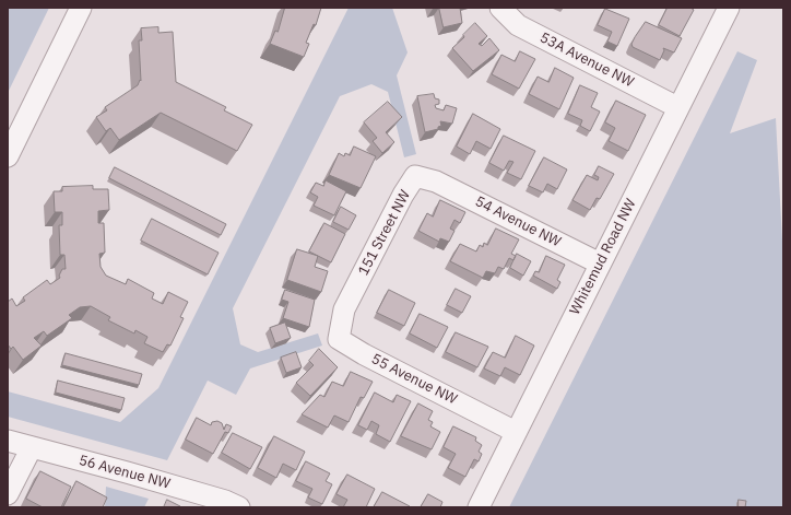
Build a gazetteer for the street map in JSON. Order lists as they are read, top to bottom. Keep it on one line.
{"streets":{"street":["53A Avenue NW","54 Avenue NW","151 Street NW","Whitemud Road NW","55 Avenue NW","56 Avenue NW"]},"crossings":[["53A Avenue NW","Whitemud Road NW"],["54 Avenue NW","151 Street NW"],["54 Avenue NW","Whitemud Road NW"],["151 Street NW","55 Avenue NW"],["Whitemud Road NW","55 Avenue NW"]]}
